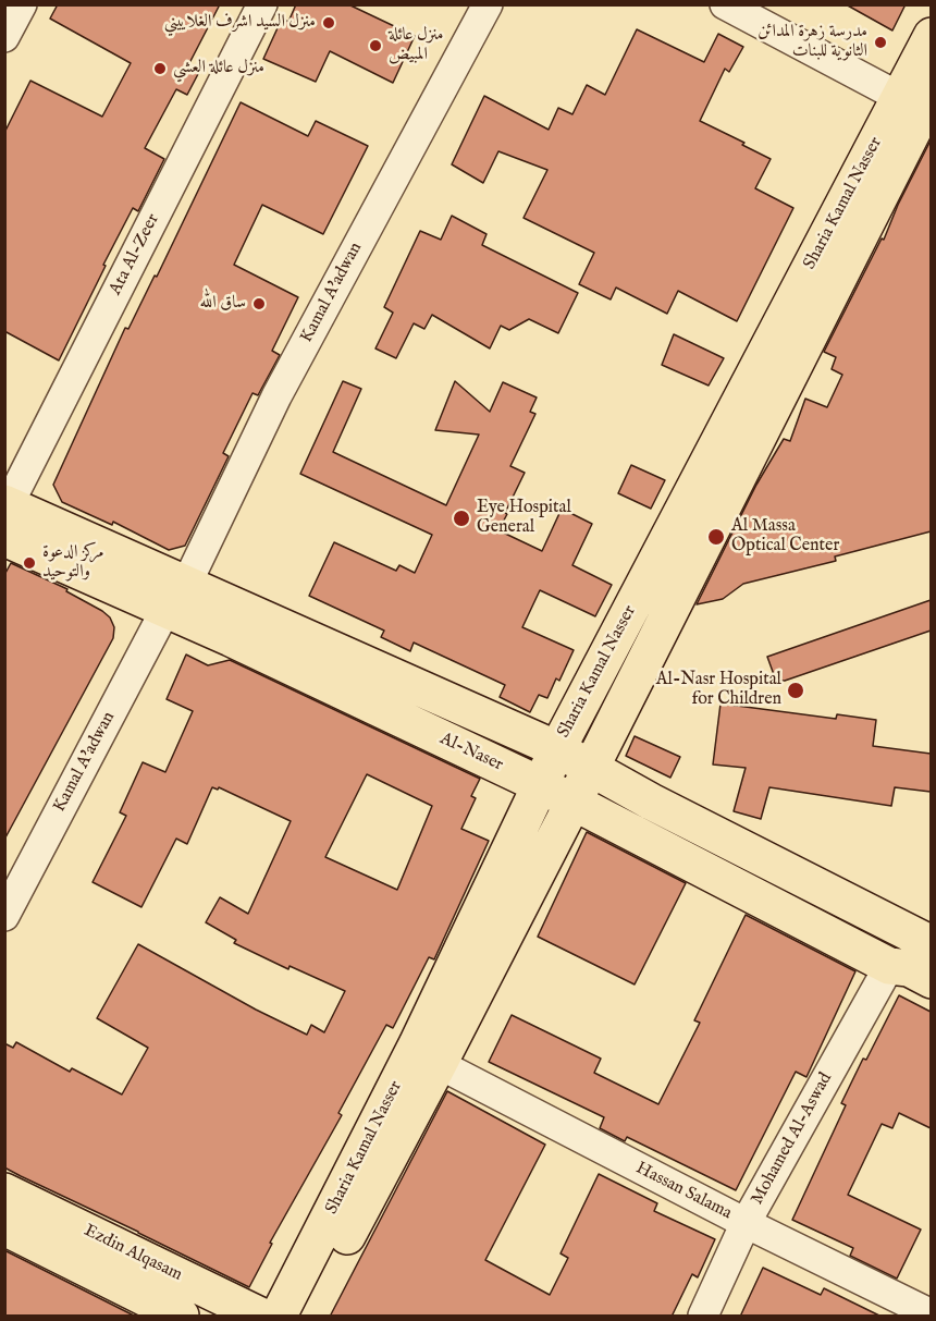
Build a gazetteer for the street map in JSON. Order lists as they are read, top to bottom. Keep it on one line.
{"streets":{"main road":["Sharia Kamal Nasser","Al-Naser","Ezdin Alqasam"],"street":["Ata Al-Zeer","Kamal A'adwan","Mohamed Al-Aswad","Hassan Salama"]},"crossings":[["Sharia Kamal Nasser","Al-Naser"],["Sharia Kamal Nasser","Hassan Salama"],["Ata Al-Zeer","Al-Naser"],["Kamal A'adwan","Al-Naser"],["Al-Naser","Mohamed Al-Aswad"],["Mohamed Al-Aswad","Hassan Salama"]],"places":["منزل السيد اشرف الغلاييني","مدرسة زهرة المدائن الثانوية للبنات","منزل عائلة المبيض","منزل عائلة العشي","ساق الله","Eye Hospital General","Al Massa Optical Center","مركز الدعوة والتوحيد","Al-Nasr Hospital for Children"]}
